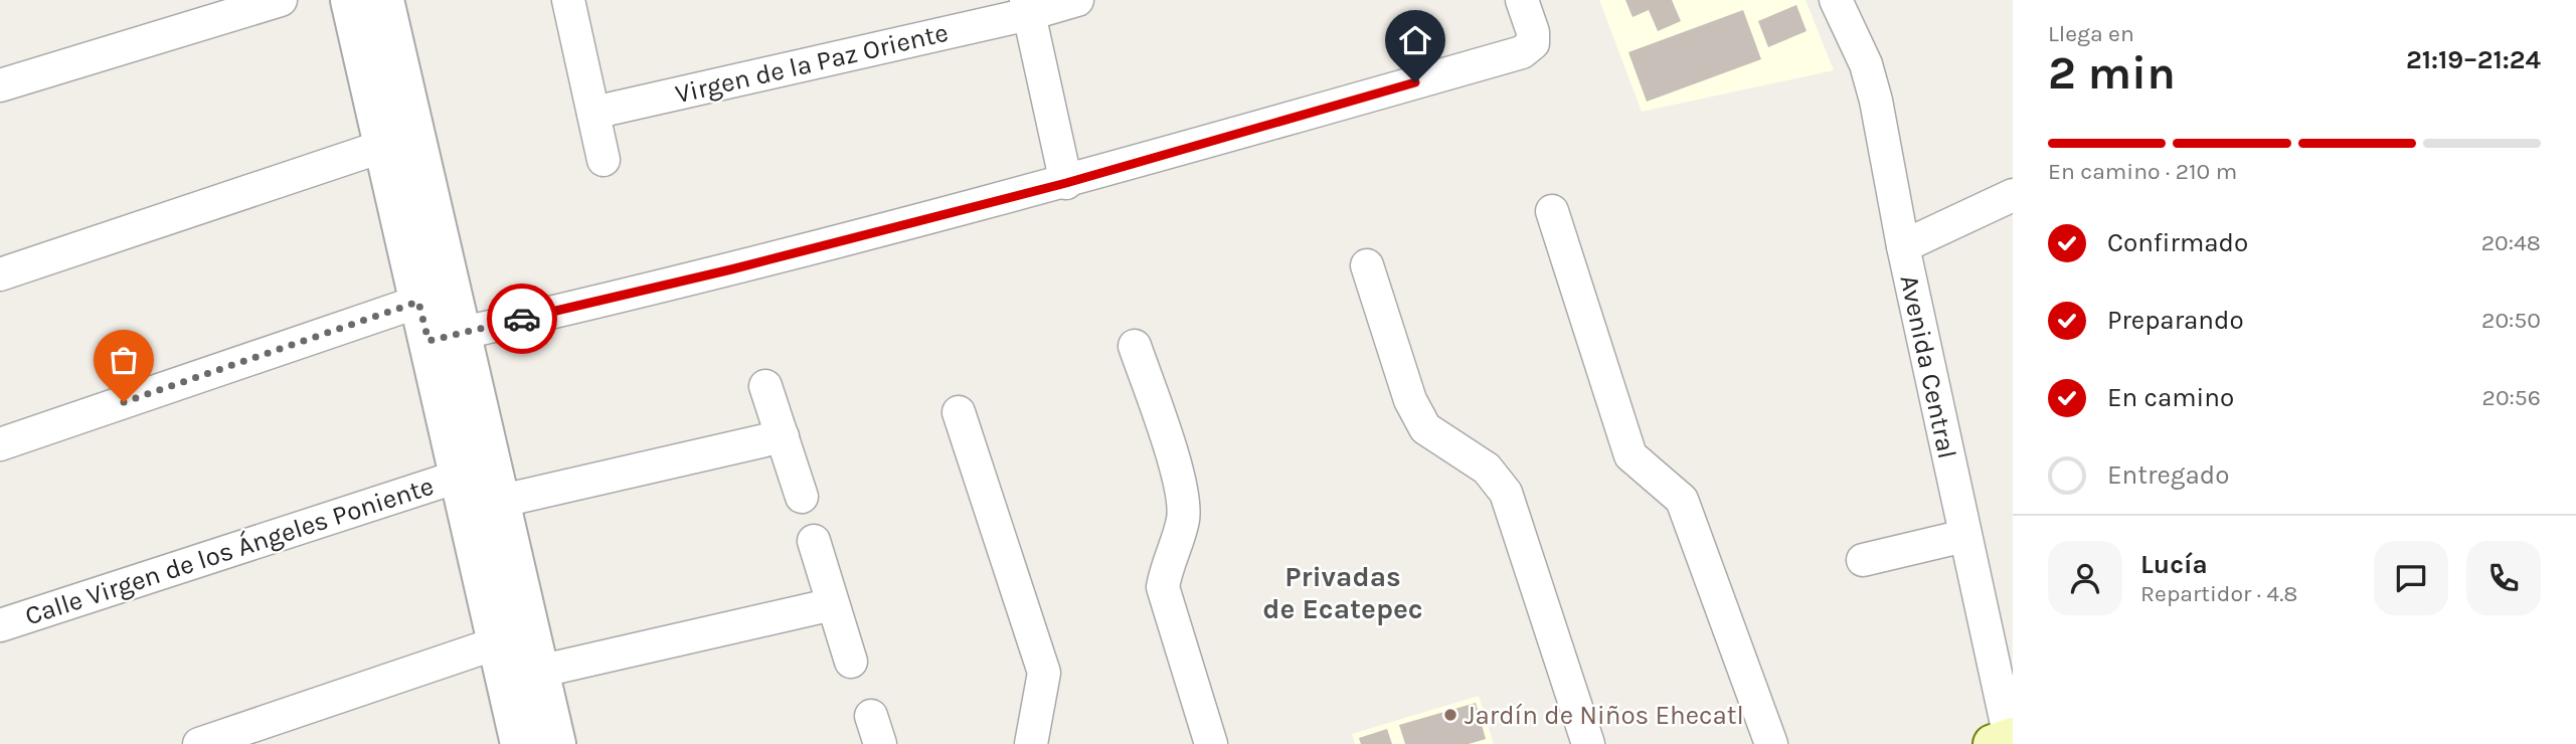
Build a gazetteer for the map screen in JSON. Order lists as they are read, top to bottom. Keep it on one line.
{"streets":{"street":["Virgen de la Paz Oriente","Avenida Central","Calle Virgen de los Ángeles Poniente"]},"districts":["Privadas de Ecatepec"],"places":["Jardín de Niños Ehecatl"],"page":{"heading":["2 min","Llega en","21:19–21:24"],"panel":["Lucía","Repartidor · 4.8"],"bar":"En camino · 210 m","list":[["Confirmado","20:48"],["Preparando","20:50"],["En camino","20:56"],"Entregado"]}}
